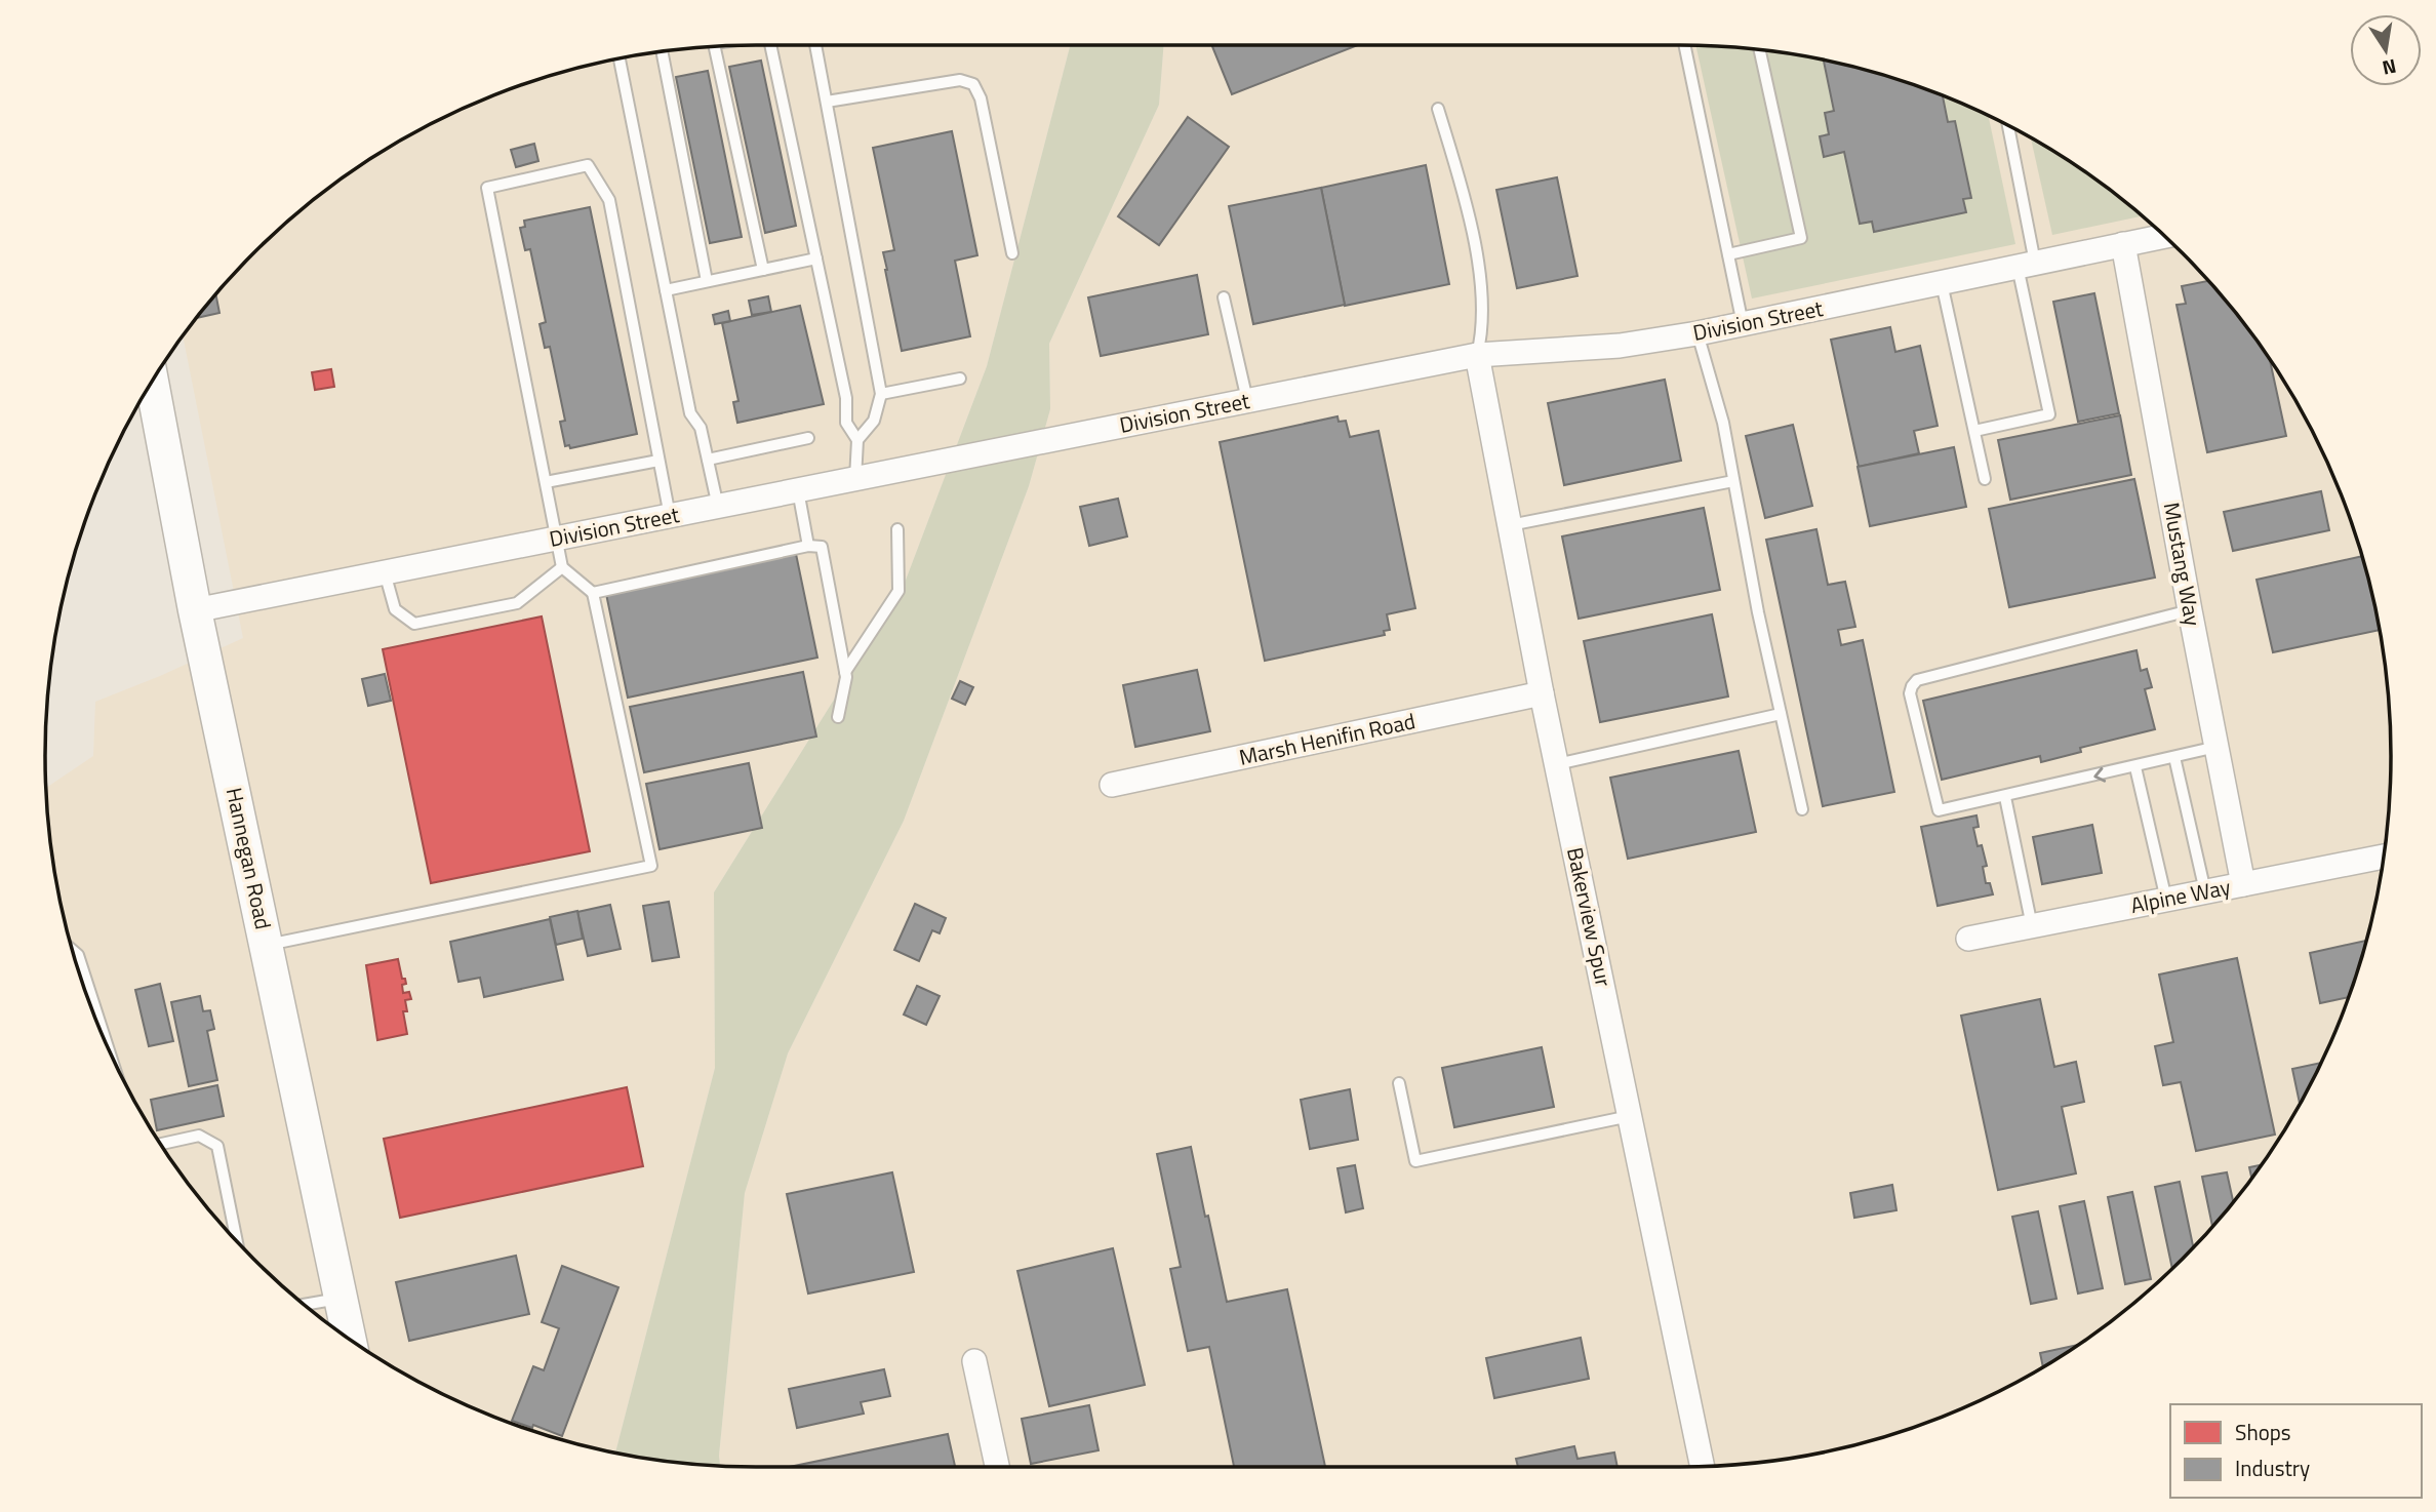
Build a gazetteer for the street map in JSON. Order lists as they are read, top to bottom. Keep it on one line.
{"streets":{"main road":["Hannegan Road"],"street":["Division Street","Mustang Way","Marsh Henifin Road","Alpine Way","Bakerview Spur"]},"crossings":[["Division Street","Mustang Way"],["Division Street","Hannegan Road"],["Division Street","Bakerview Spur"],["Mustang Way","Alpine Way"],["Marsh Henifin Road","Bakerview Spur"]],"legend":["Shops","Industry"],"north":"bottom"}
